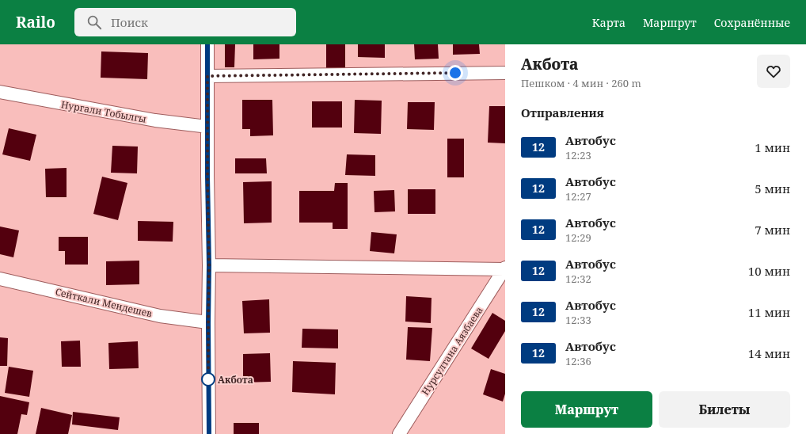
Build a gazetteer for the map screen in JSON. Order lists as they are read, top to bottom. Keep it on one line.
{"streets":{"street":["Нургали Тобылгы","Сейткали Мендешев","Нурсултана Аязбаева"]},"places":["Акбота"],"lines":["bus line 12"],"page":{"header":"Railo","search":"Поиск","nav":["Карта","Маршрут","Сохранённые"],"heading":[["Акбота","Пешком · 4 мин · 260 m"],"Отправления"],"list":[{"mark":"12","name":"Автобус","note":"12:23","value":"1 мин"},{"mark":"12","name":"Автобус","note":"12:27","value":"5 мин"},{"mark":"12","name":"Автобус","note":"12:29","value":"7 мин"},{"mark":"12","name":"Автобус","note":"12:32","value":"10 мин"},{"mark":"12","name":"Автобус","note":"12:33","value":"11 мин"},{"mark":"12","name":"Автобус","note":"12:36","value":"14 мин"}],"buttons":["Маршрут","Билеты"]}}
